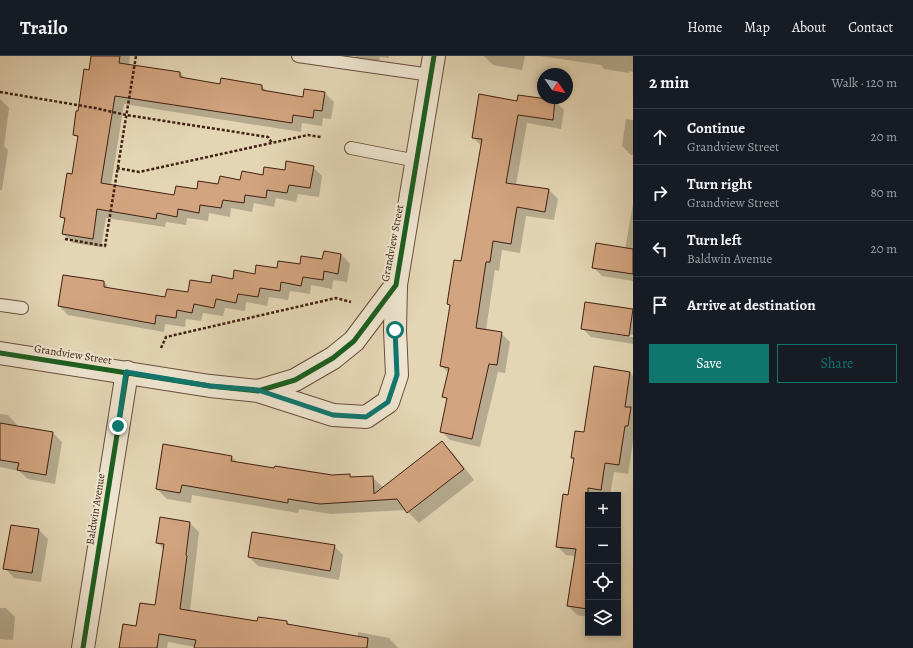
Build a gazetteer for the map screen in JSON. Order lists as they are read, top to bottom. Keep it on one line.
{"streets":{"street":["Grandview Street","Baldwin Avenue"]},"crossings":[["Grandview Street","Baldwin Avenue"]],"north":"bottom right","page":{"header":"Trailo","nav":["Home","Map","About","Contact"],"heading":["2 min","Walk · 120 m"],"list":[["Continue","Grandview Street","20 m"],["Turn right","Grandview Street","80 m"],["Turn left","Baldwin Avenue","20 m"],"Arrive at destination"],"buttons":["Save","Share"],"map_buttons":["+","−"]}}
